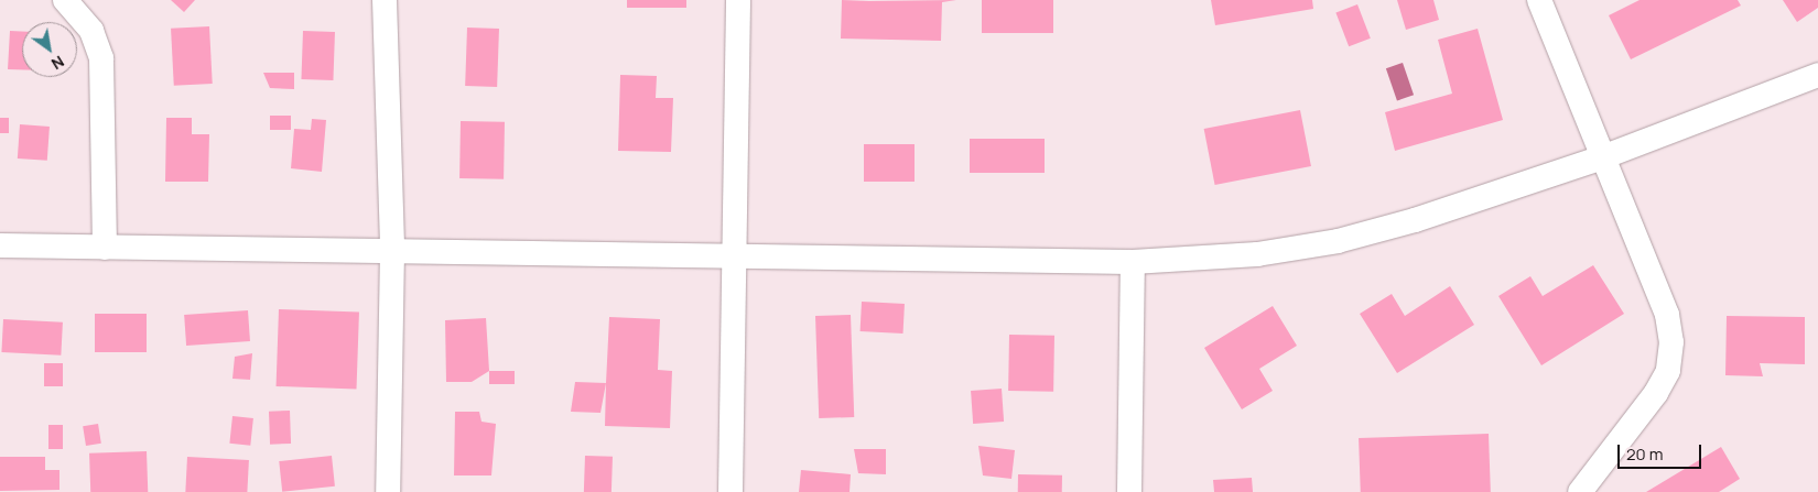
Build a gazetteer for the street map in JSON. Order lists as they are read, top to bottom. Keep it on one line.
{"scale_bar":"20 m","north":"bottom right"}
